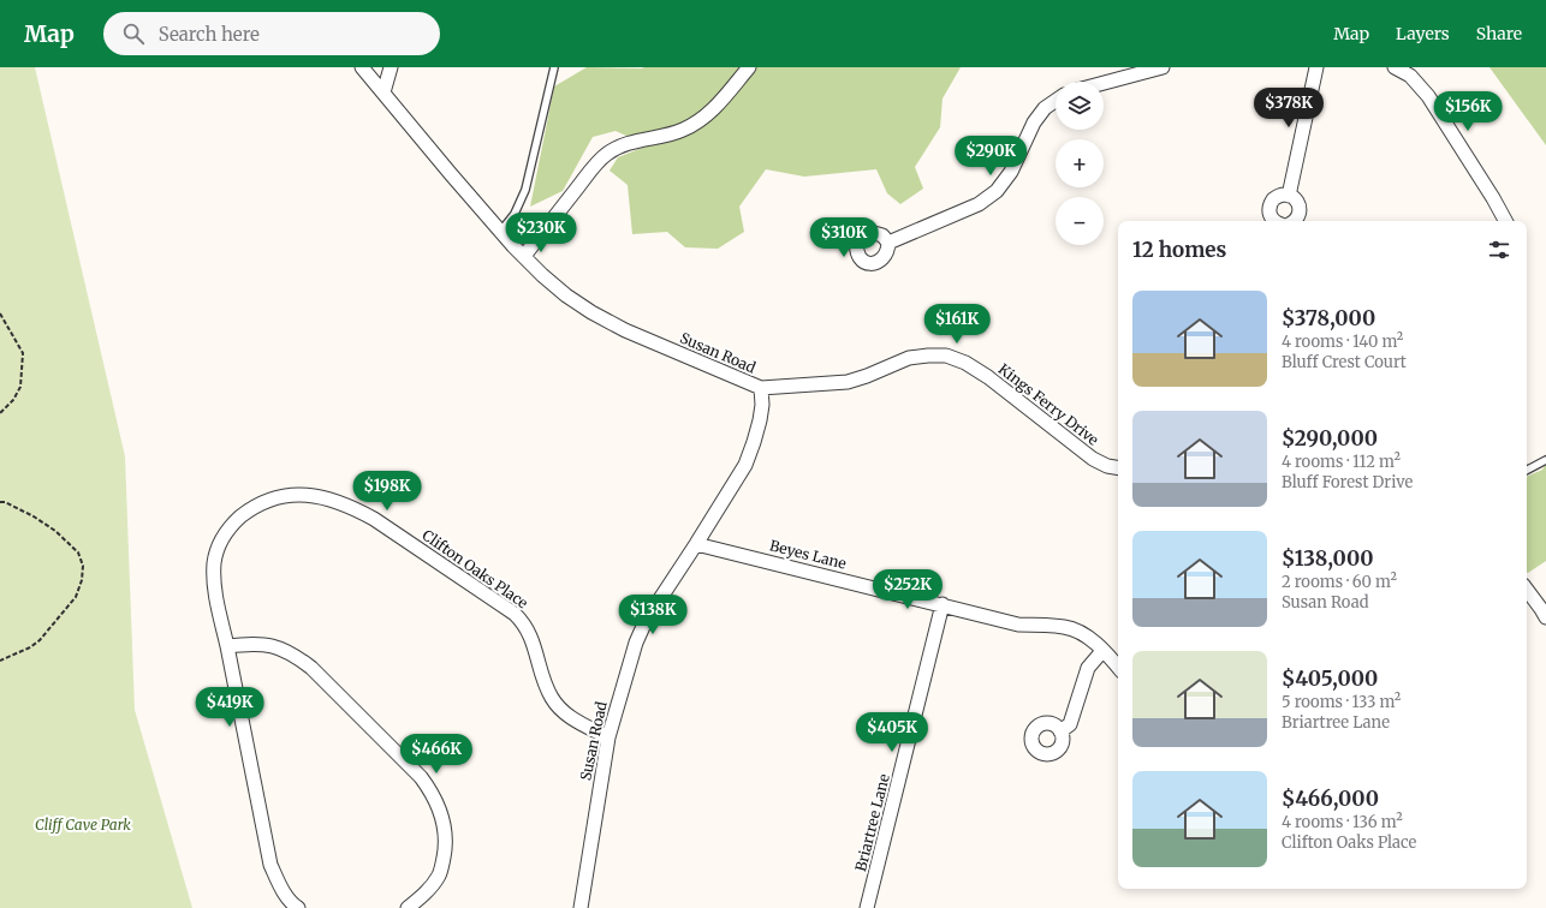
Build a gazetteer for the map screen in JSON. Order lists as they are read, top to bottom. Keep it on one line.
{"streets":{"street":["Susan Road","Kings Ferry Drive","Beyes Lane","Clifton Oaks Place","Briartree Lane"]},"crossings":[["Susan Road","Kings Ferry Drive"],["Susan Road","Beyes Lane"],["Susan Road","Clifton Oaks Place"],["Beyes Lane","Briartree Lane"]],"parks":["Cliff Cave Park"],"page":{"header":"Map","search":"Search here","nav":["Map","Layers","Share"],"map_buttons":["+","−"],"price":["$378K","$156K","$290K","$230K","$310K","$161K","$198K","$252K","$138K","$419K","$405K","$466K"],"heading":"12 homes","list":[{"name":"$378,000","note":"4 rooms · 140 m² · Bluff Crest Court"},{"name":"$290,000","note":"4 rooms · 112 m² · Bluff Forest Drive"},{"name":"$138,000","note":"2 rooms · 60 m² · Susan Road"},{"name":"$405,000","note":"5 rooms · 133 m² · Briartree Lane"},{"name":"$466,000","note":"4 rooms · 136 m² · Clifton Oaks Place"}]}}
